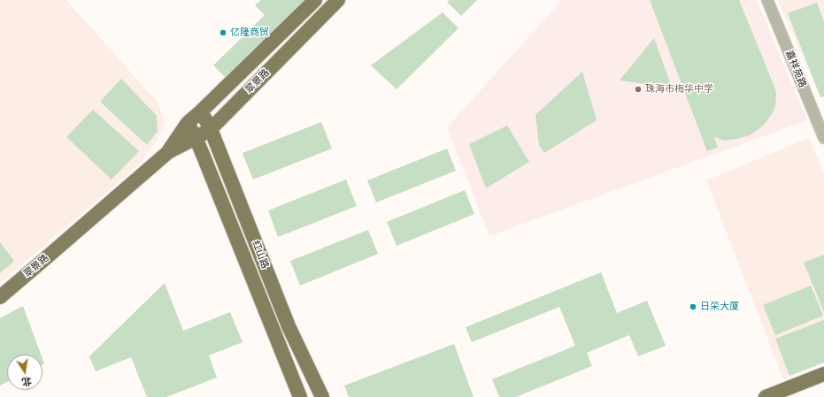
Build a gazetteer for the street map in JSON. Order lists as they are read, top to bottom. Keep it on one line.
{"streets":{"main road":["翠景路","红山路"],"street":["嘉祥苑路"]},"crossings":[["翠景路","红山路"]],"places":["亿隆商贸","珠海市梅华中学","日荣大厦"],"north":"bottom"}
